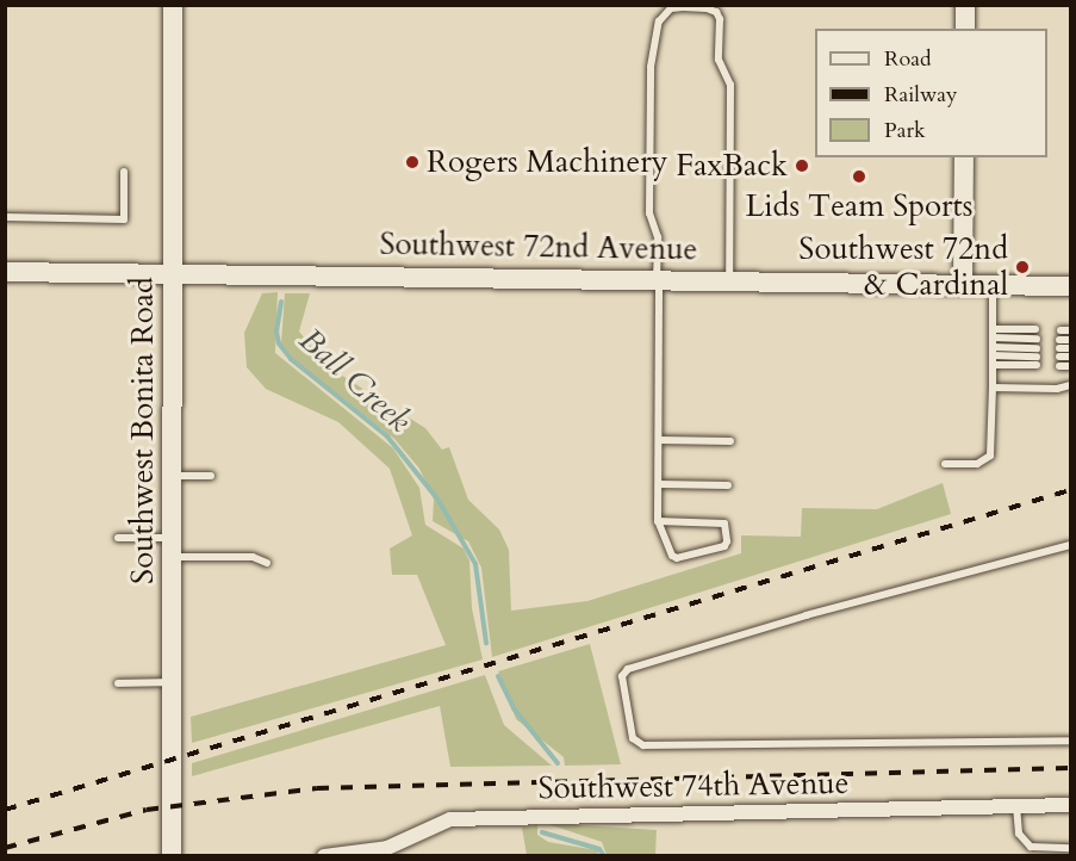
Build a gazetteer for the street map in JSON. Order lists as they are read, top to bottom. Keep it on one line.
{"streets":{"main road":["Southwest 72nd Avenue","Southwest Bonita Road"],"street":["Southwest 74th Avenue"]},"crossings":[["Southwest 72nd Avenue","Southwest Bonita Road"]],"water":["Ball Creek"],"places":["Rogers Machinery","FaxBack","Lids Team Sports","Southwest 72nd & Cardinal"],"legend":["Road","Railway","Park"]}
